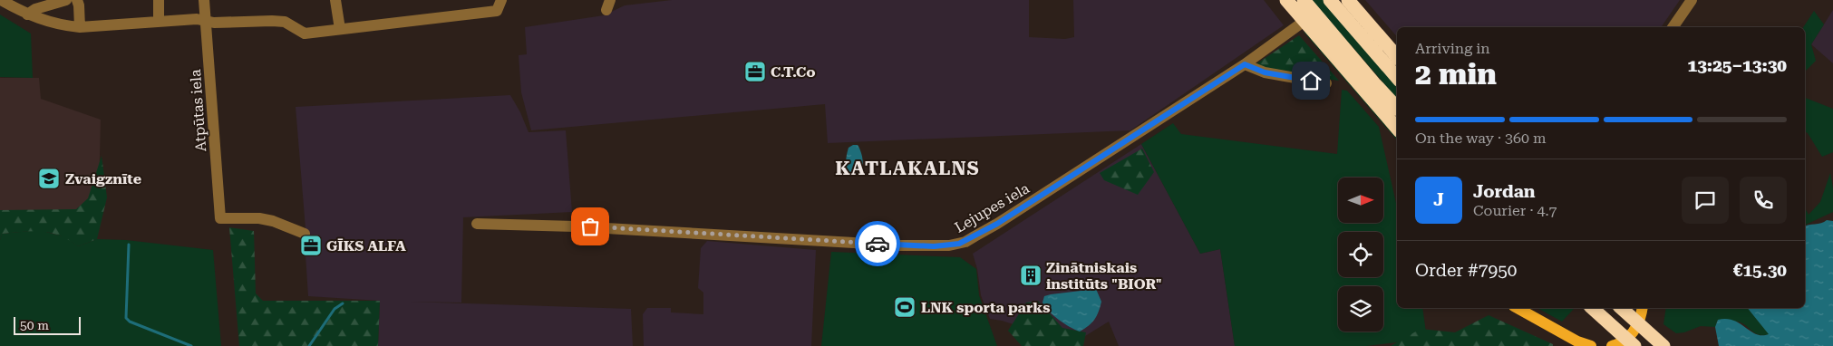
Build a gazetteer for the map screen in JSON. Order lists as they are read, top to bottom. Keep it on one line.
{"streets":{"street":["Atpūtas iela","Lejupes iela"]},"districts":["KATLAKALNS"],"places":{"office":["C.T.Co","GĪKS ALFA"],"school or university":["Zvaigznīte"],"building":["Zinātniskais institūts \"BIOR\""],"sports":["LNK sporta parks"]},"scale_bar":"50 m","north":"right","page":{"heading":["2 min","Arriving in","13:25–13:30"],"panel":["Jordan","Courier · 4.7","Order #7950","€15.30"],"bar":"On the way · 360 m","round":"J","scale":"50 m"}}
